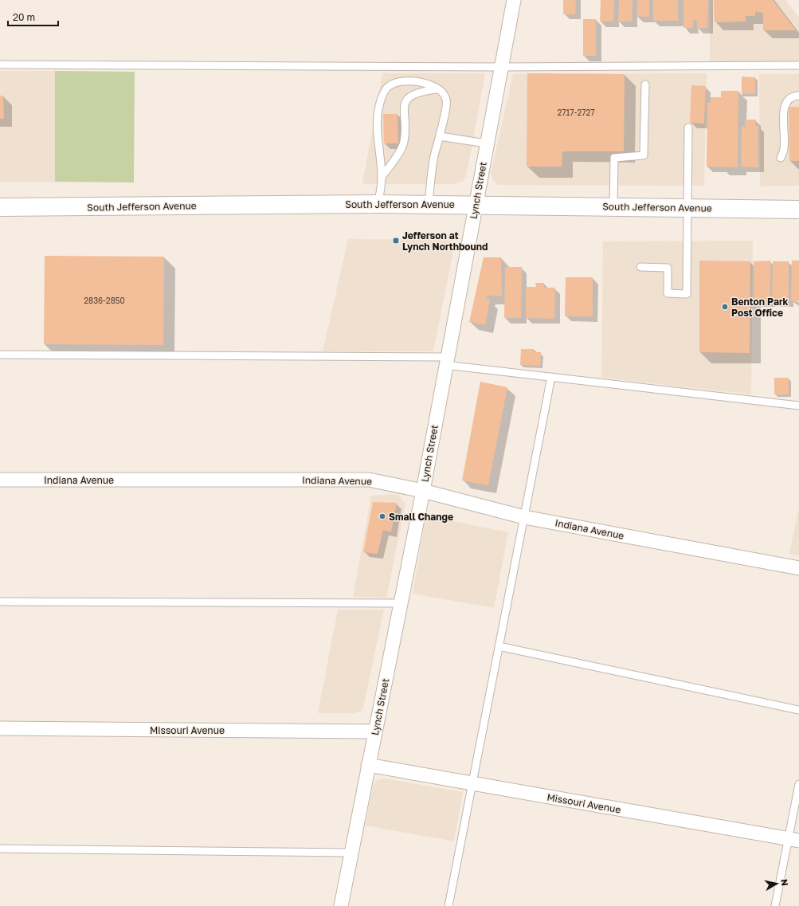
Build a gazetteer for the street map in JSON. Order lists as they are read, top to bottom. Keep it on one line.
{"streets":{"main road":["South Jefferson Avenue"],"street":["Lynch Street","Indiana Avenue","Missouri Avenue"]},"crossings":[["Lynch Street","South Jefferson Avenue"],["Lynch Street","Indiana Avenue"],["Lynch Street","Missouri Avenue"]],"places":{"transit":["Jefferson at Lynch Northbound"],"other":["Benton Park Post Office","Small Change"]},"house_numbers":["2717-2727","2836-2850"],"scale_bar":"20 m","north":"right"}
